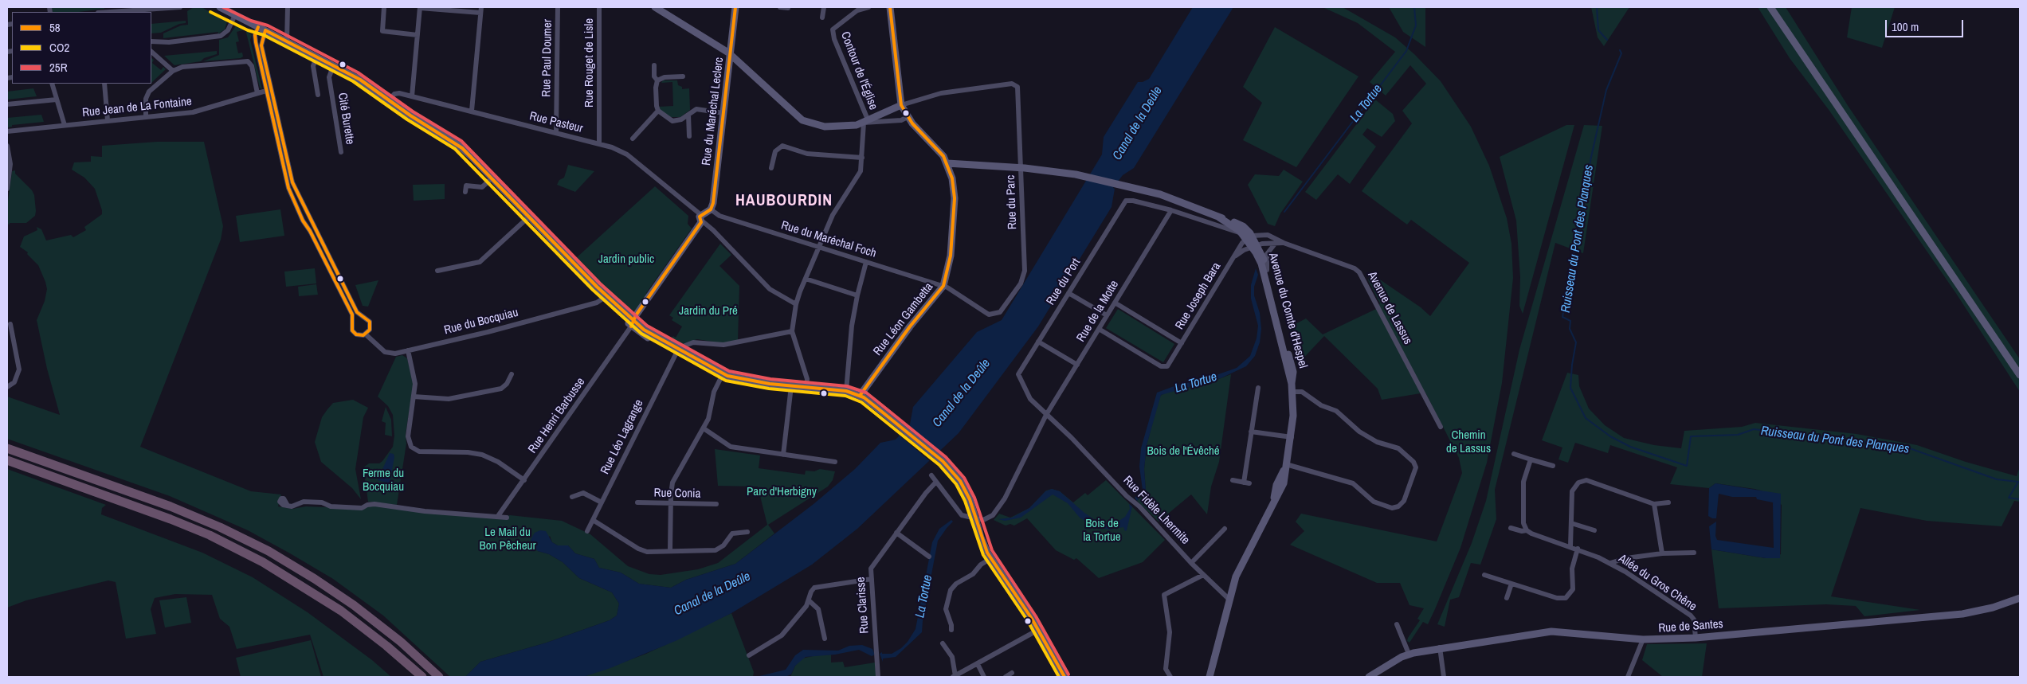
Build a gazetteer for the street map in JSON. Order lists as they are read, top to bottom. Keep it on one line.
{"streets":{"street":["Rue Paul Doumer","Rue Rouget de Lisle","Contour de l'Église","Rue Jean de La Fontaine","Rue du Maréchal Leclerc","Cité Burette","Rue Pasteur","Rue du Parc","Rue du Maréchal Foch","Rue du Port","Rue Joseph Bara","Avenue de Lassus","Avenue du Comte d'Hespel","Rue de la Motte","Rue Léon Gambetta","Rue du Bocquiau","Rue Henri Barbusse","Rue Léo Lagrange","Rue Conia","Rue Fidèle Lhermite","Allée du Gros Chêne","Rue Clarisse","Rue de Santes"]},"crossings":[["Rue Paul Doumer","Rue Pasteur"],["Rue Rouget de Lisle","Rue Pasteur"],["Rue du Maréchal Leclerc","Rue du Maréchal Foch"],["Rue du Parc","Rue du Maréchal Foch"],["Rue du Parc","Avenue du Comte d'Hespel"],["Rue du Parc","Rue Léon Gambetta"],["Rue du Maréchal Foch","Rue Léon Gambetta"],["Rue du Port","Avenue de Lassus"],["Rue du Port","Rue Fidèle Lhermite"],["Rue Joseph Bara","Avenue de Lassus"],["Rue Joseph Bara","Avenue du Comte d'Hespel"],["Rue Joseph Bara","Rue de la Motte"],["Avenue de Lassus","Avenue du Comte d'Hespel"],["Avenue de Lassus","Rue de la Motte"],["Avenue du Comte d'Hespel","Rue Léon Gambetta"],["Avenue du Comte d'Hespel","Rue Fidèle Lhermite"],["Rue de la Motte","Rue Fidèle Lhermite"],["Allée du Gros Chêne","Rue de Santes"]],"districts":["HAUBOURDIN"],"water":["La Tortue","Canal de la Deûle","Ruisseau du Pont des Planques"],"parks":["Jardin public","Jardin du Pré","Chemin de Lassus","Bois de l'Évêché","Ferme du Bocquiau","Parc d'Herbigny","Bois de la Tortue","Le Mail du Bon Pêcheur"],"lines":["transit line 58","transit line 25R","transit line CO2"],"legend":["58","CO2","25R"],"scale_bar":"100 m"}
